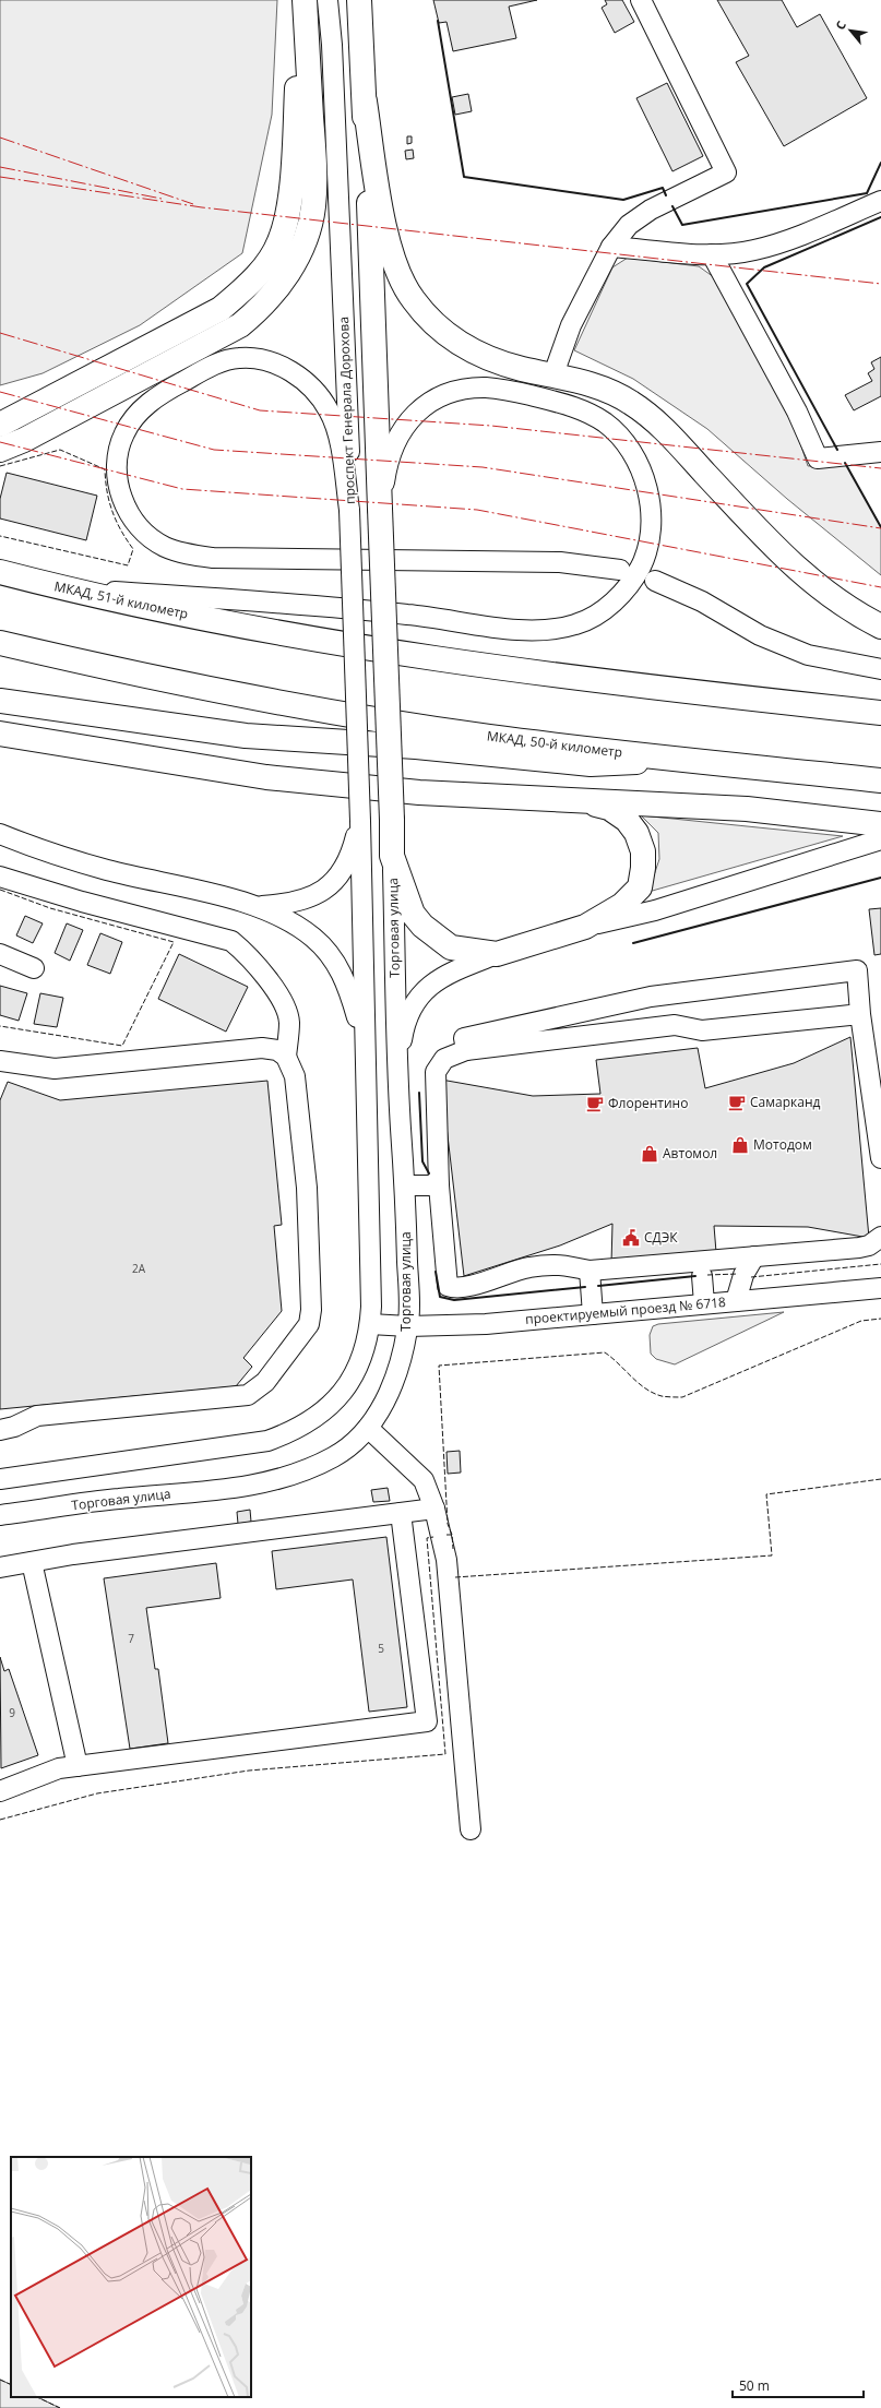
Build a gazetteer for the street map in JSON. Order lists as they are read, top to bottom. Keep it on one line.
{"streets":{"main road":["МКАД, 51-й километр","МКАД, 50-й километр","Торговая улица"],"street":["проспект Генерала Дорохова","проектируемый проезд № 6718"]},"crossings":[["Торговая улица","проектируемый проезд № 6718"]],"places":{"cafe":["Самарканд","Флорентино"],"shop":["Мотодом","Автомол"],"public building":["СДЭК"]},"house_numbers":["2А","7","5","9"],"scale_bar":"50 m","north":"top left"}
